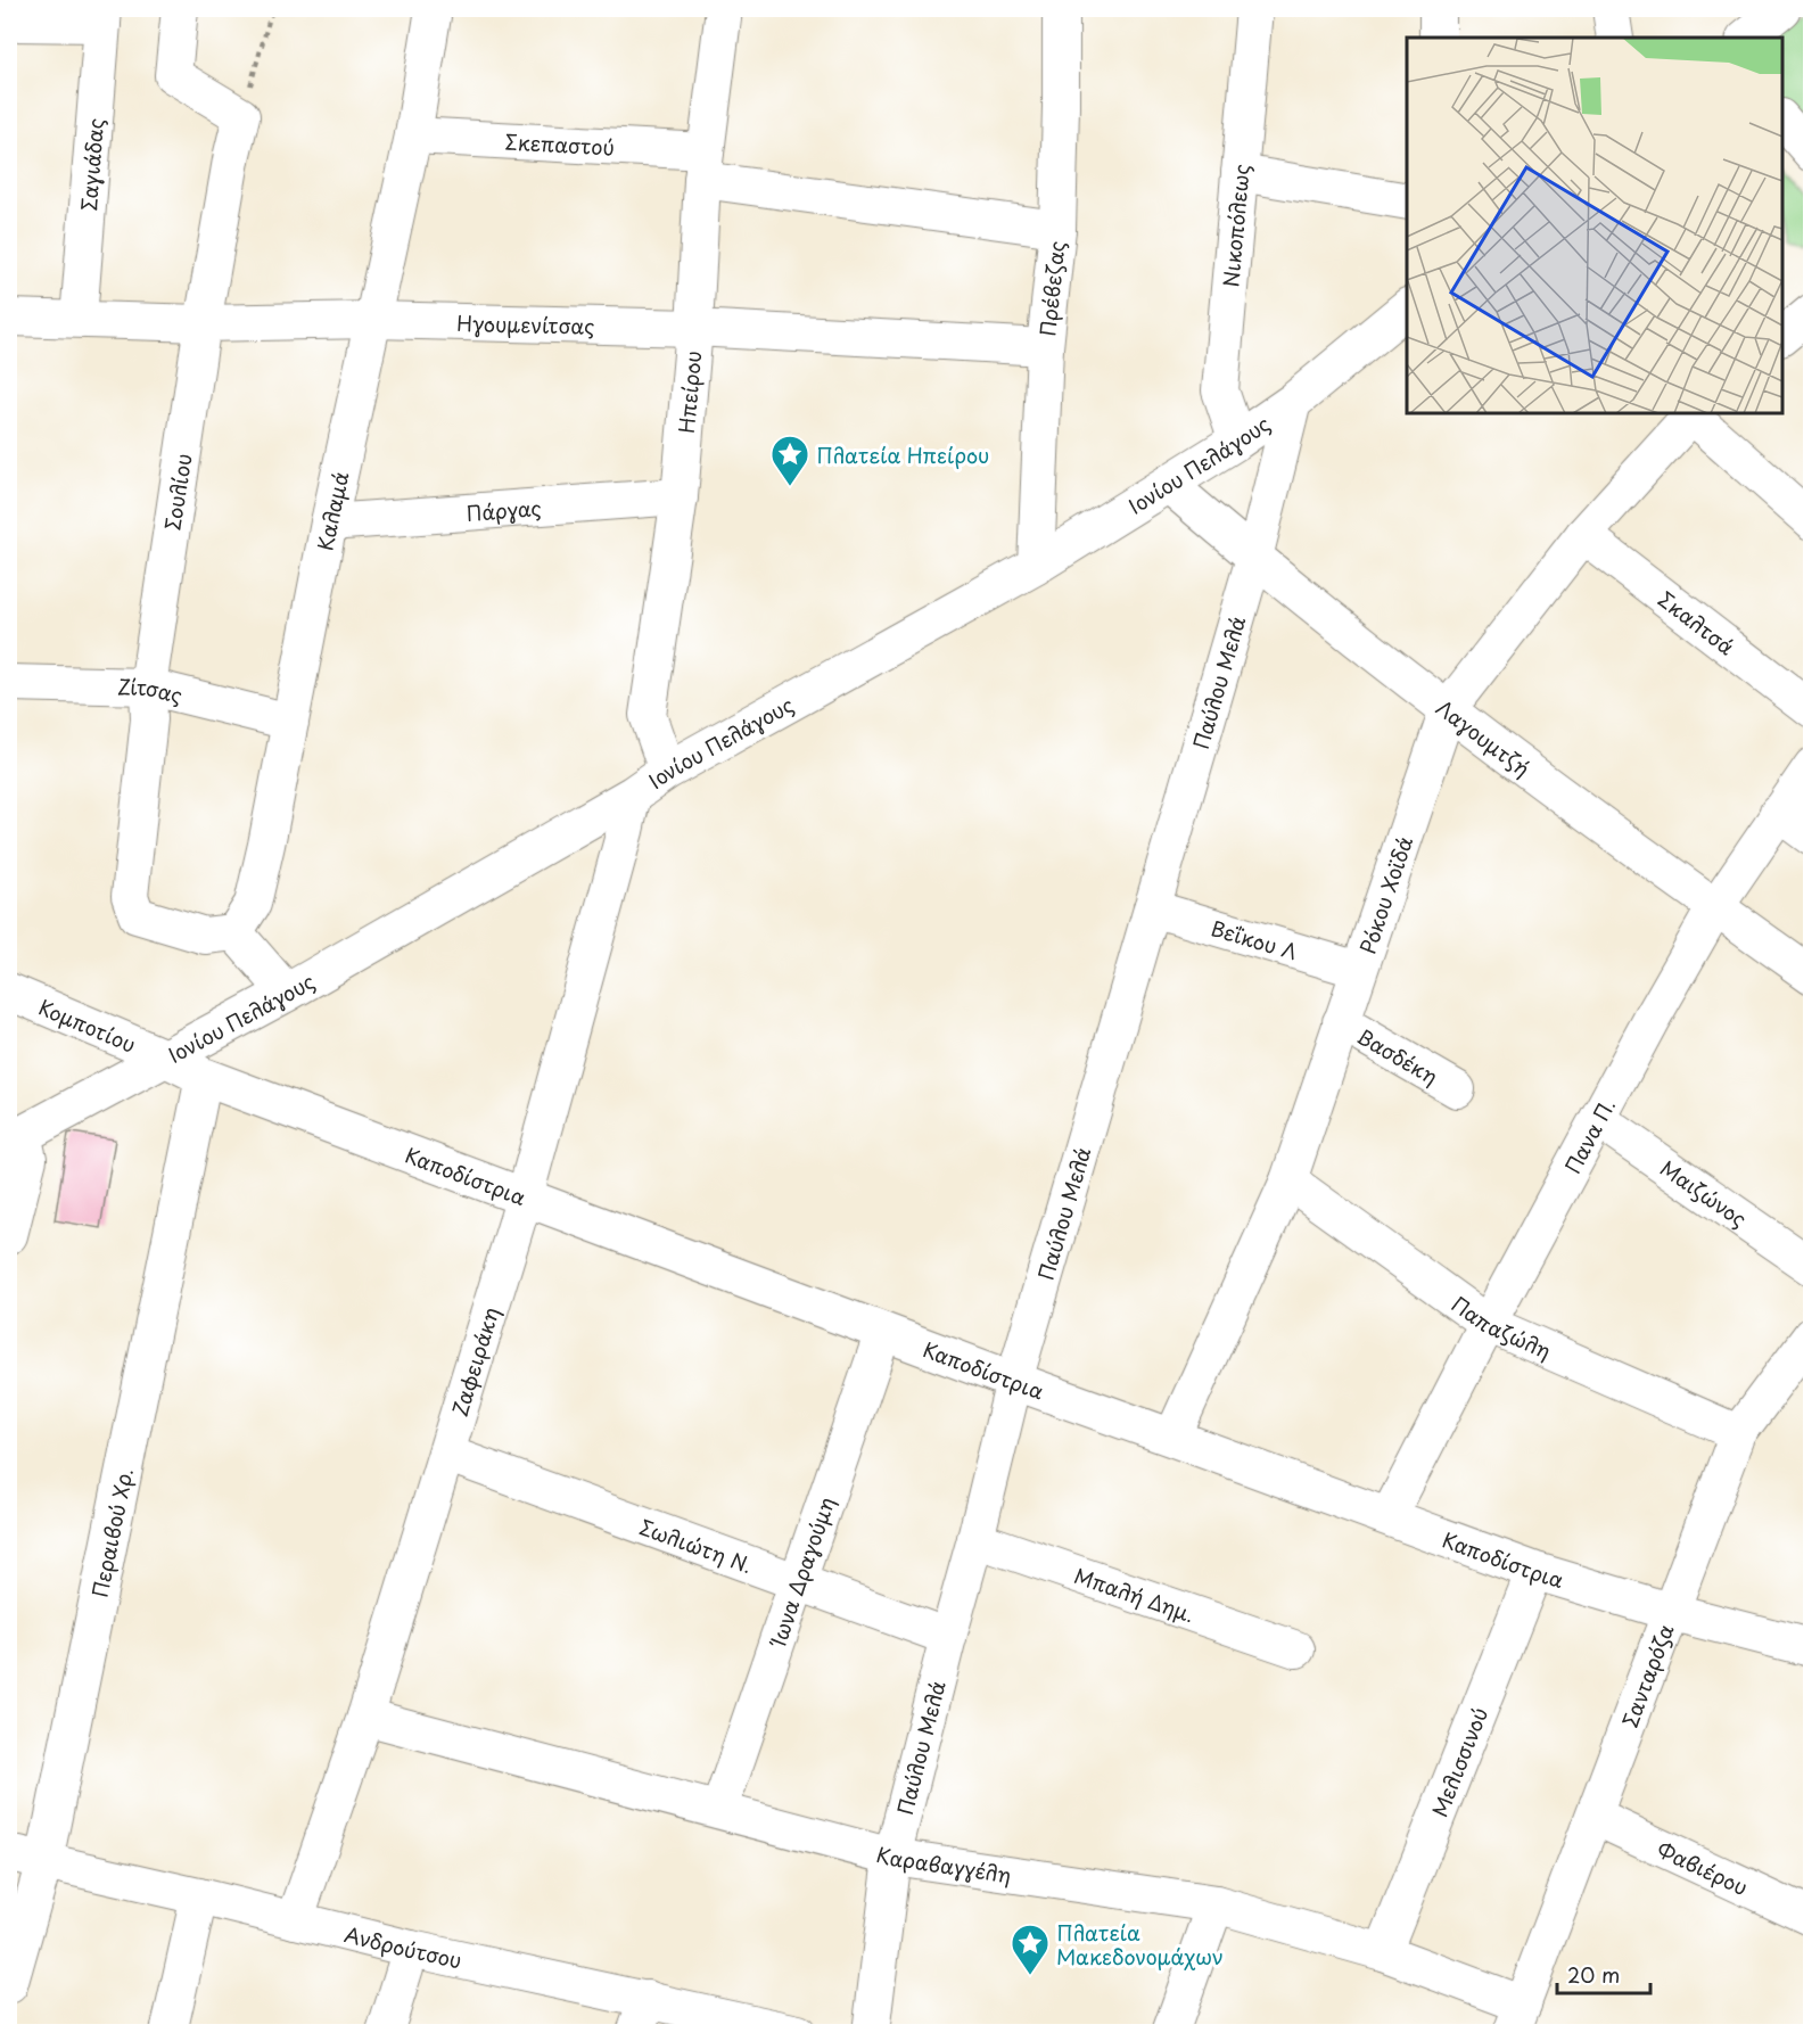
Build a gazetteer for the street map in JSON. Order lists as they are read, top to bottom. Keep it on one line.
{"streets":{"street":["Σκεπαστού","Σαγιάδας","Νικοπόλεως","Πρέβεζας","Ηγουμενίτσας","Ηπείρου","Ιονίου Πελάγους","Σουλίου","Πάργας","Καλαμά","Σκαλτσά","Παύλου Μελά","Ζίτσας","Λαγουμτζή","Ρόκου Χοϊδά","Βεΐκου Λ","Κομποτίου","Βασδέκη","Πανα Π.","Καποδίστρια","Μαιζώνος","Παπαζώλη","Ζαφειράκη","Περαιβού Χρ.","Σωλιώτη Ν.","Ίωνα Δραγούμη","Μπαλή Δημ.","Σανταρόζα","Μελισσινού","Καραβαγγέλη","Φαβιέρου","Ανδρούτσου"]},"crossings":[["Σκεπαστού","Πρέβεζας"],["Σκεπαστού","Ηπείρου"],["Σκεπαστού","Καλαμά"],["Σαγιάδας","Ηγουμενίτσας"],["Νικοπόλεως","Ιονίου Πελάγους"],["Πρέβεζας","Ηγουμενίτσας"],["Πρέβεζας","Ιονίου Πελάγους"],["Ηγουμενίτσας","Ηπείρου"],["Ηγουμενίτσας","Σουλίου"],["Ηγουμενίτσας","Καλαμά"],["Ηπείρου","Ιονίου Πελάγους"],["Ηπείρου","Πάργας"],["Ιονίου Πελάγους","Παύλου Μελά"],["Ιονίου Πελάγους","Λαγουμτζή"],["Ιονίου Πελάγους","Κομποτίου"],["Ιονίου Πελάγους","Καποδίστρια"],["Ιονίου Πελάγους","Ζαφειράκη"],["Σουλίου","Καλαμά"],["Σουλίου","Ζίτσας"],["Πάργας","Καλαμά"],["Καλαμά","Ζίτσας"],["Σκαλτσά","Ρόκου Χοϊδά"],["Παύλου Μελά","Λαγουμτζή"],["Παύλου Μελά","Βεΐκου Λ"],["Παύλου Μελά","Καποδίστρια"],["Παύλου Μελά","Σωλιώτη Ν."],["Παύλου Μελά","Μπαλή Δημ."],["Παύλου Μελά","Καραβαγγέλη"],["Λαγουμτζή","Ρόκου Χοϊδά"],["Λαγουμτζή","Πανα Π."],["Ρόκου Χοϊδά","Βεΐκου Λ"],["Ρόκου Χοϊδά","Βασδέκη"],["Ρόκου Χοϊδά","Καποδίστρια"],["Ρόκου Χοϊδά","Παπαζώλη"],["Κομποτίου","Καποδίστρια"],["Πανα Π.","Καποδίστρια"],["Πανα Π.","Μαιζώνος"],["Πανα Π.","Παπαζώλη"],["Καποδίστρια","Ζαφειράκη"],["Καποδίστρια","Περαιβού Χρ."],["Καποδίστρια","Ίωνα Δραγούμη"],["Καποδίστρια","Σανταρόζα"],["Καποδίστρια","Μελισσινού"],["Παπαζώλη","Σανταρόζα"],["Ζαφειράκη","Σωλιώτη Ν."],["Ζαφειράκη","Καραβαγγέλη"],["Ζαφειράκη","Ανδρούτσου"],["Περαιβού Χρ.","Ανδρούτσου"],["Σωλιώτη Ν.","Ίωνα Δραγούμη"],["Ίωνα Δραγούμη","Καραβαγγέλη"],["Σανταρόζα","Καραβαγγέλη"],["Σανταρόζα","Φαβιέρου"],["Μελισσινού","Καραβαγγέλη"]],"places":{"place":["Πλατεία Ηπείρου","Πλατεία Μακεδονομάχων"]},"scale_bar":"20 m"}
